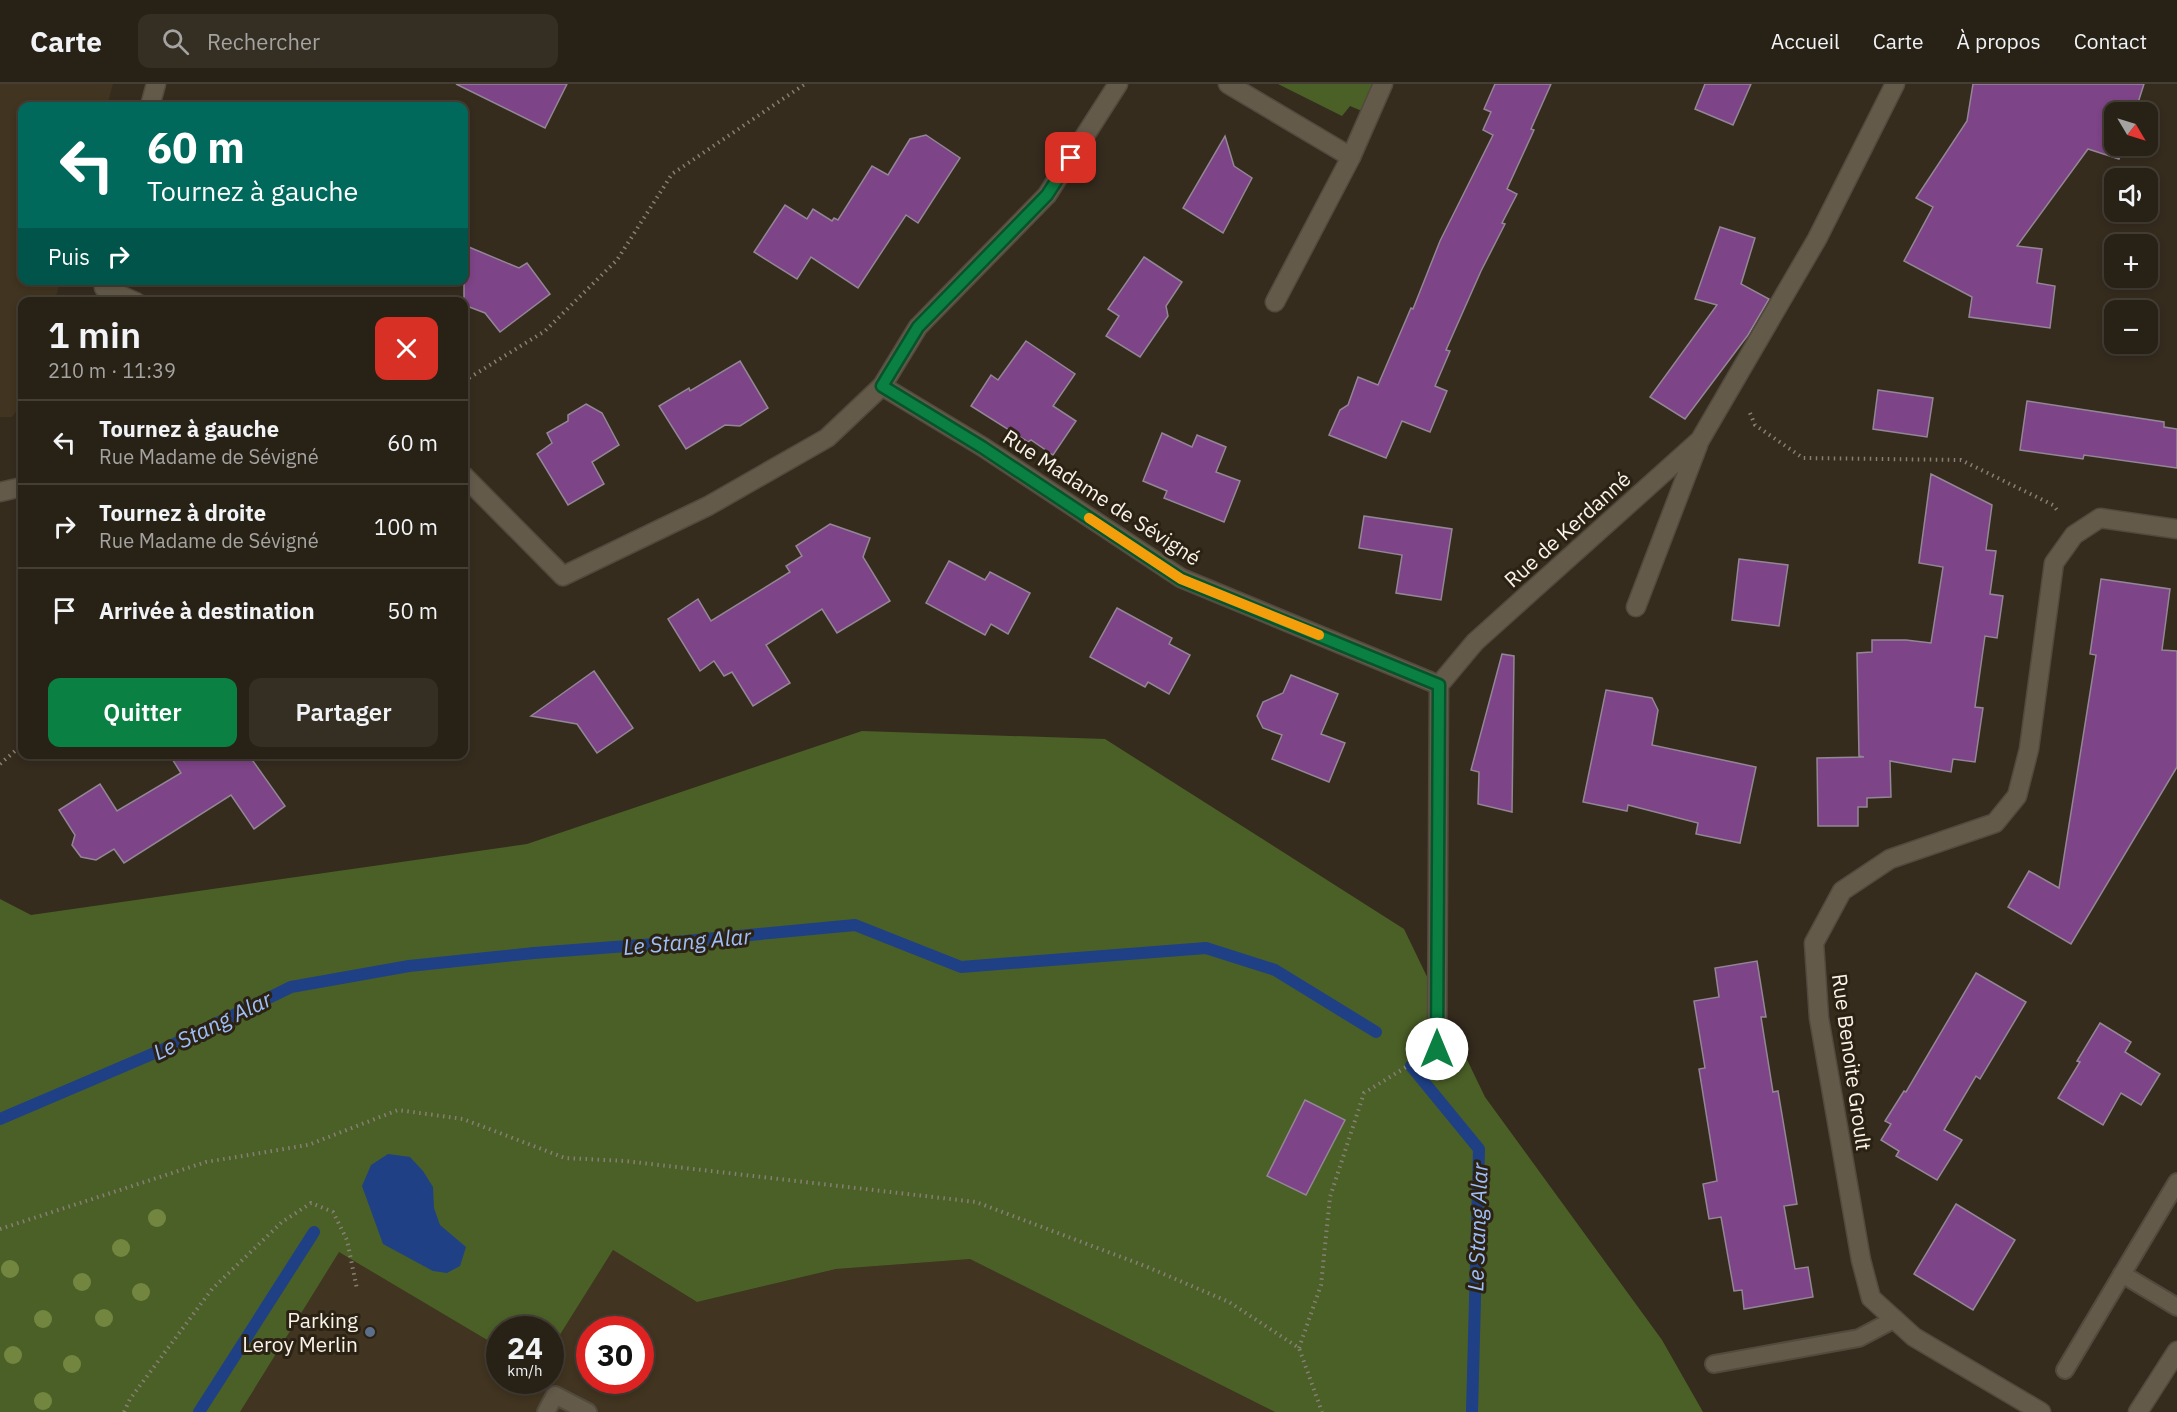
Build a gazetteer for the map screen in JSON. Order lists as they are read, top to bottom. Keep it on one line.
{"streets":{"street":["Rue Madame de Sévigné","Rue de Kerdanné","Rue Benoite Groult"]},"crossings":[["Rue Madame de Sévigné","Rue de Kerdanné"]],"water":["Le Stang Alar"],"places":["Parking Leroy Merlin"],"north":"bottom right","page":{"header":"Carte","search":"Rechercher","nav":["Accueil","Carte","À propos","Contact"],"map_buttons":["+","−"],"turn":["60 m","Tournez à gauche"],"then":"Puis","heading":["1 min","210 m · 11:39"],"list":[{"name":"Tournez à gauche","note":"Rue Madame de Sévigné","value":"60 m"},{"name":"Tournez à droite","note":"Rue Madame de Sévigné","value":"100 m"},{"name":"Arrivée à destination","value":"50 m"}],"buttons":["Quitter","Partager"],"speed":"24 km/h","limit":"30"}}
